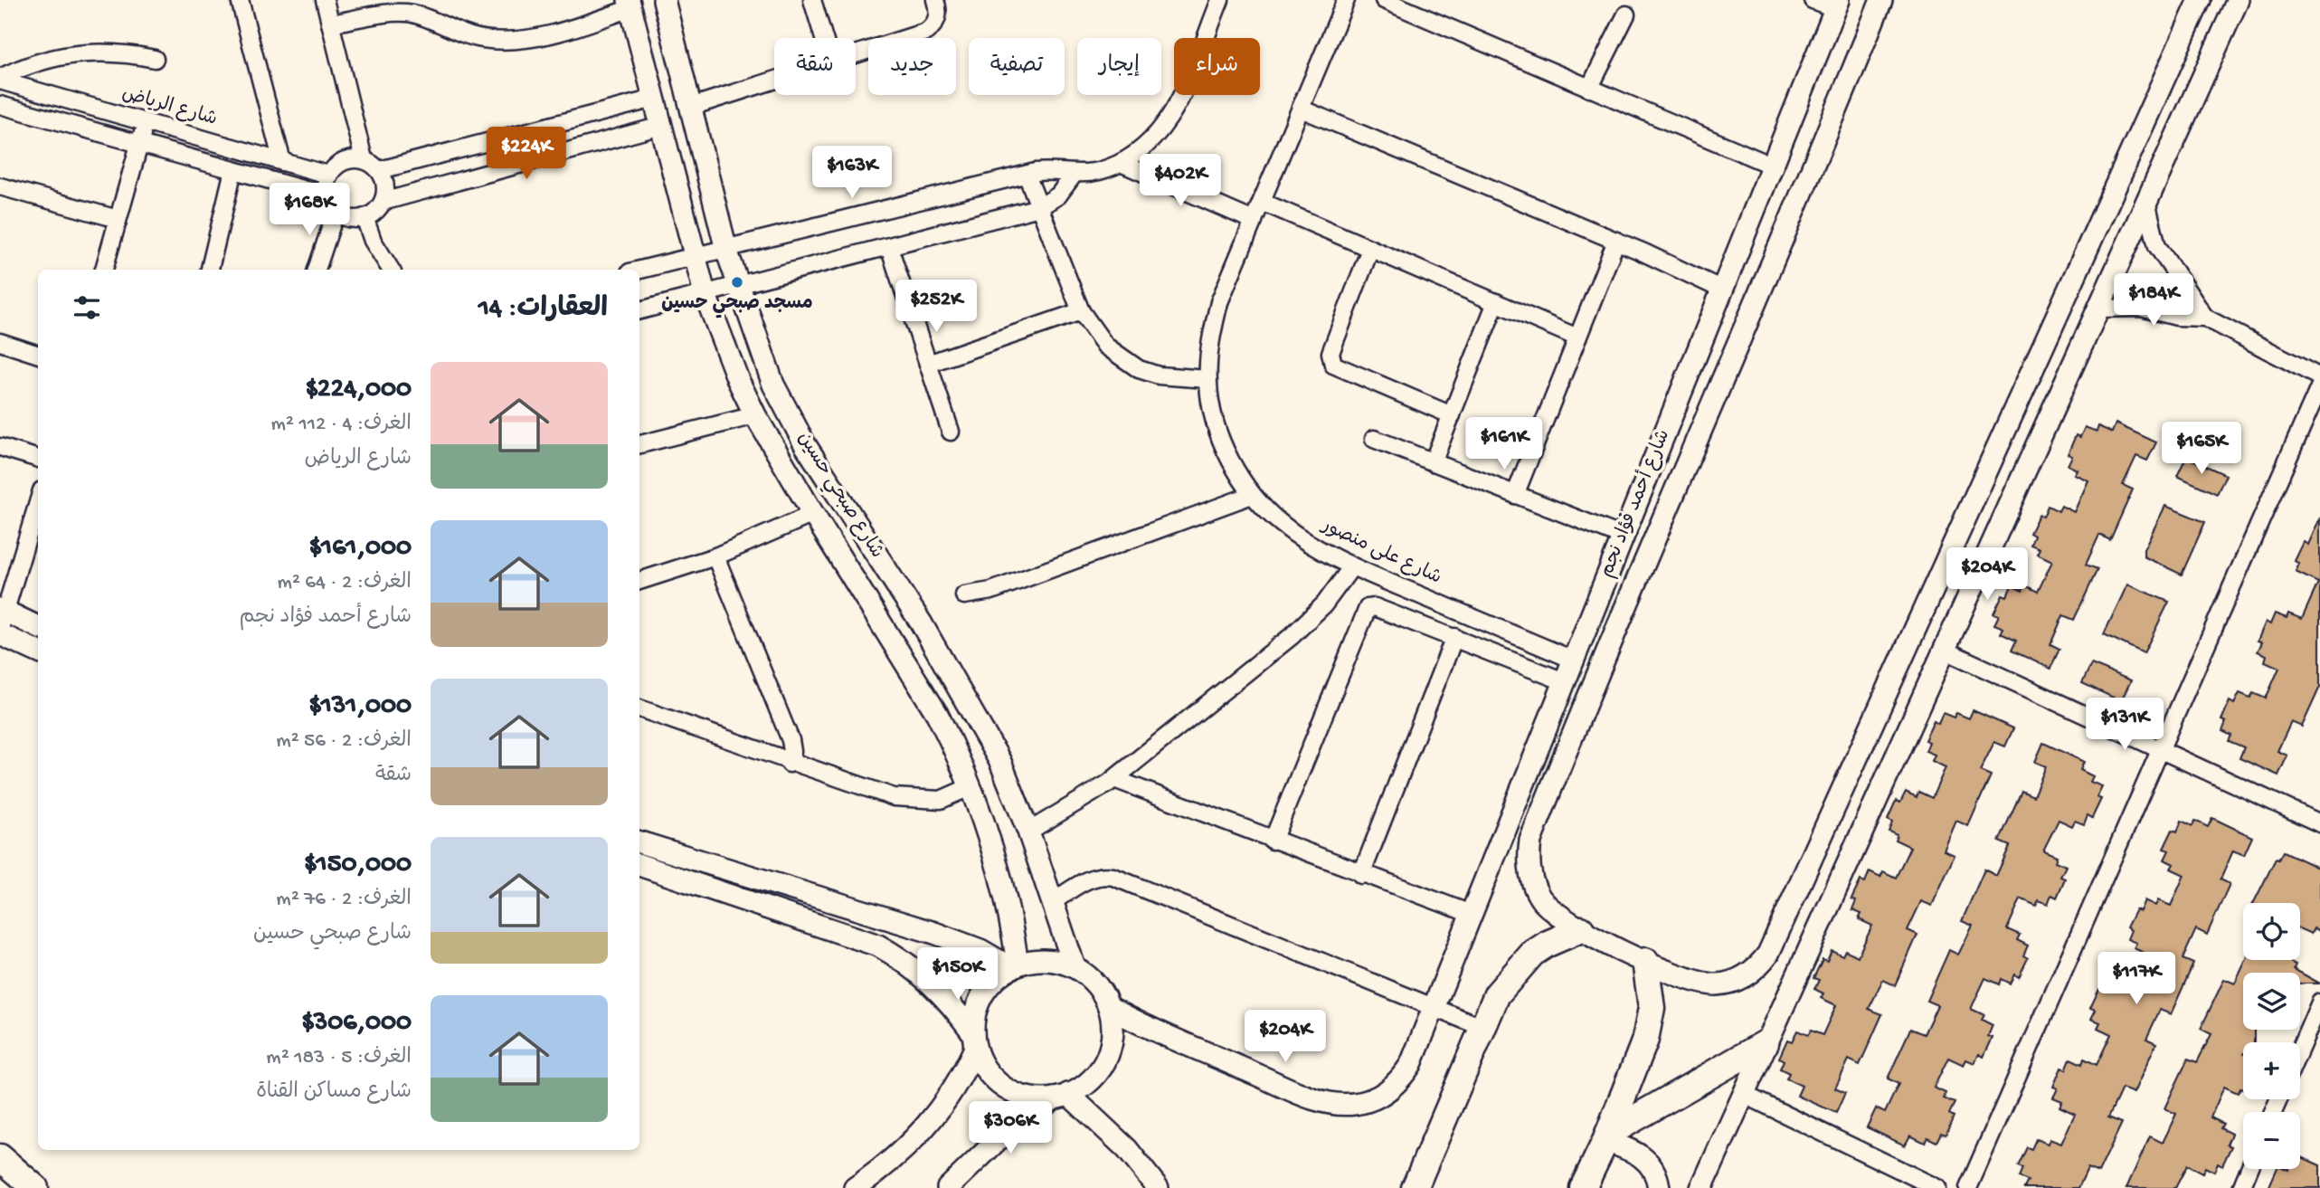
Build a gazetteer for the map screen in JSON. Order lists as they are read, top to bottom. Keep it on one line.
{"streets":{"street":["شارع الرياض","شارع صبحي حسين","شارع أحمد فؤاد نجم","شارع على منصور"]},"crossings":[["شارع صبحي حسين","شارع أحمد فؤاد نجم"],["شارع أحمد فؤاد نجم","شارع على منصور"]],"places":["مسجد صبحي حسين"],"page":{"chip":["شراء","إيجار","تصفية","جديد","شقة"],"price":["$224K","$163K","$402K","$168K","$184K","$252K","$161K","$165K","$204K","$131K","$150K","$117K","$204K","$306K"],"heading":"العقارات: 14","list":[{"name":"$224,000","note":"الغرف: 4 · 112 m² · شارع الرياض"},{"name":"$161,000","note":"الغرف: 2 · 64 m² · شارع أحمد فؤاد نجم"},{"name":"$131,000","note":"الغرف: 2 · 56 m² · شقة"},{"name":"$150,000","note":"الغرف: 2 · 76 m² · شارع صبحي حسين"},{"name":"$306,000","note":"الغرف: 5 · 183 m² · شارع مساكن القناة"}],"map_buttons":["+","−"]}}
